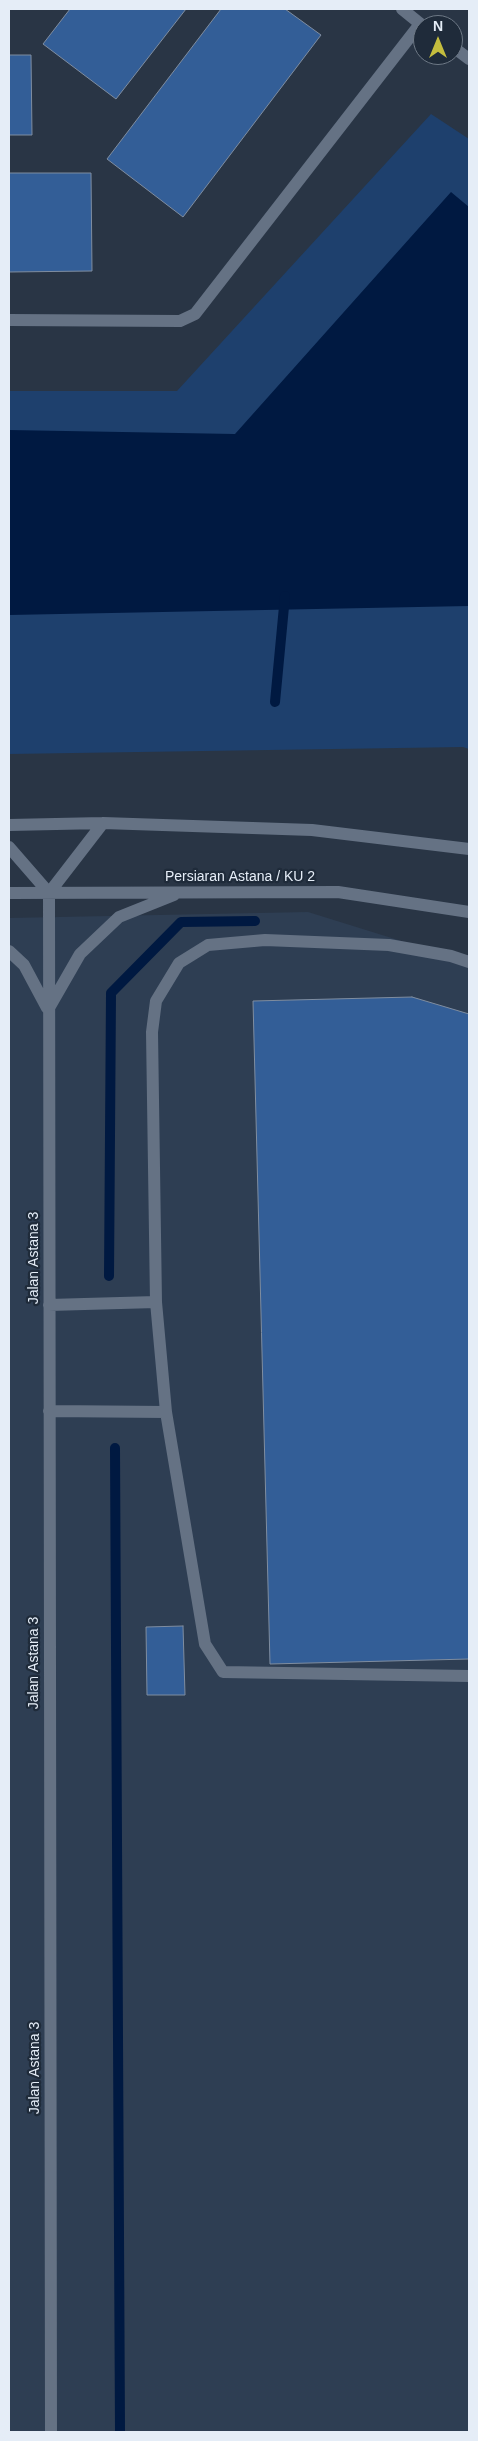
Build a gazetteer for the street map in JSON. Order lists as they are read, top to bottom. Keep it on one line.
{"streets":{"street":["Persiaran Astana / KU 2","Jalan Astana 3"]},"crossings":[["Persiaran Astana / KU 2","Jalan Astana 3"]],"north":"top"}
